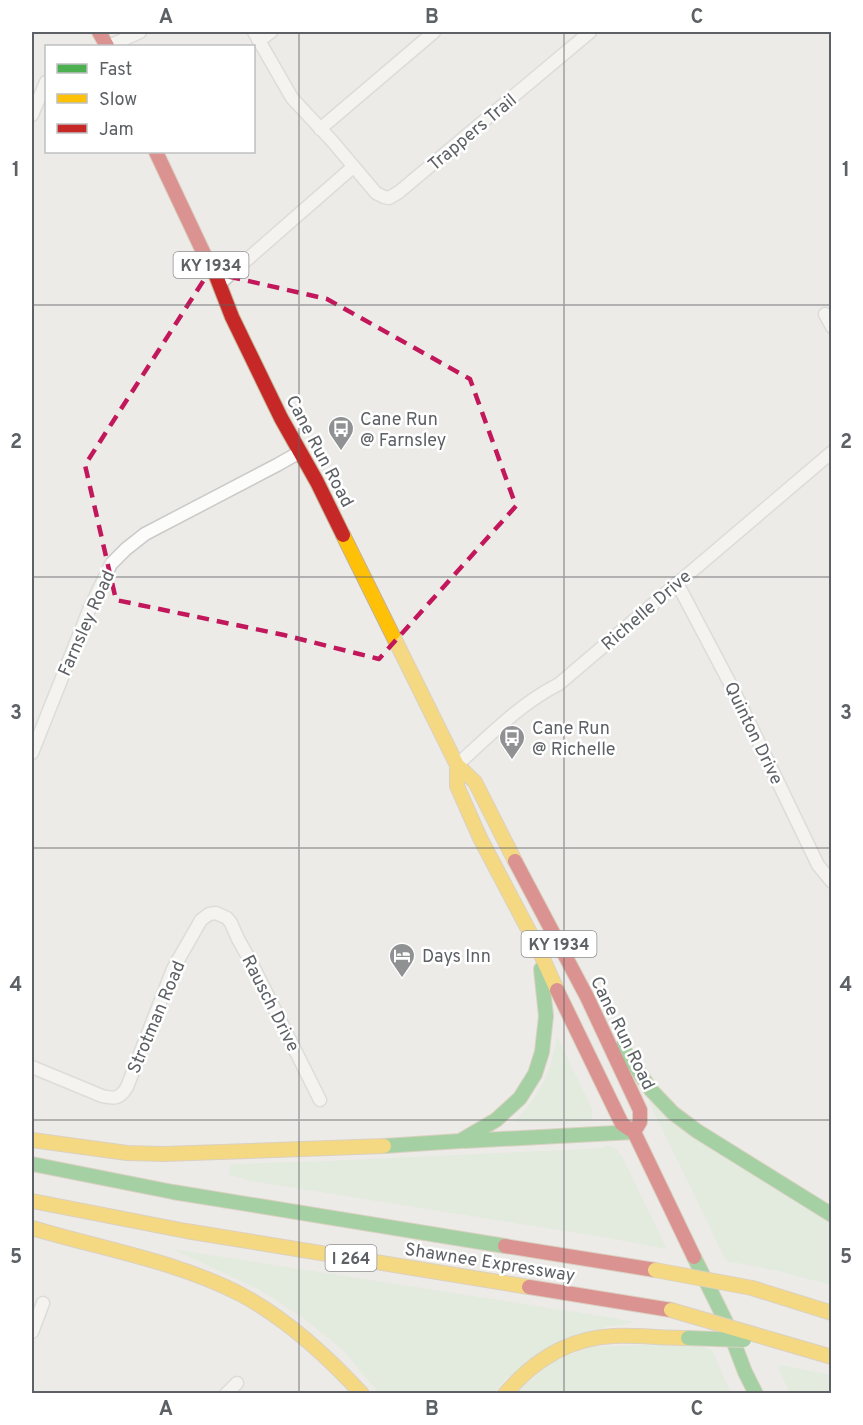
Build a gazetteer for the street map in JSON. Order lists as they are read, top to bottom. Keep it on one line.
{"streets":{"highway":["KY 1934","Cane Run Road","I 264","Shawnee Expressway"],"street":["Trappers Trail","Richelle Drive","Farnsley Road","Quinton Drive","Rausch Drive","Strotman Road"]},"crossings":[["Cane Run Road","Richelle Drive"],["Cane Run Road","Farnsley Road"],["Richelle Drive","Quinton Drive"],["Rausch Drive","Strotman Road"]],"places":{"bus stop":["Cane Run @ Farnsley","Cane Run @ Richelle"],"hotel":["Days Inn"]},"legend":["Fast","Slow","Jam"],"grid":{"columns":["A","B","C"],"rows":["1","2","3","4","5"]}}
